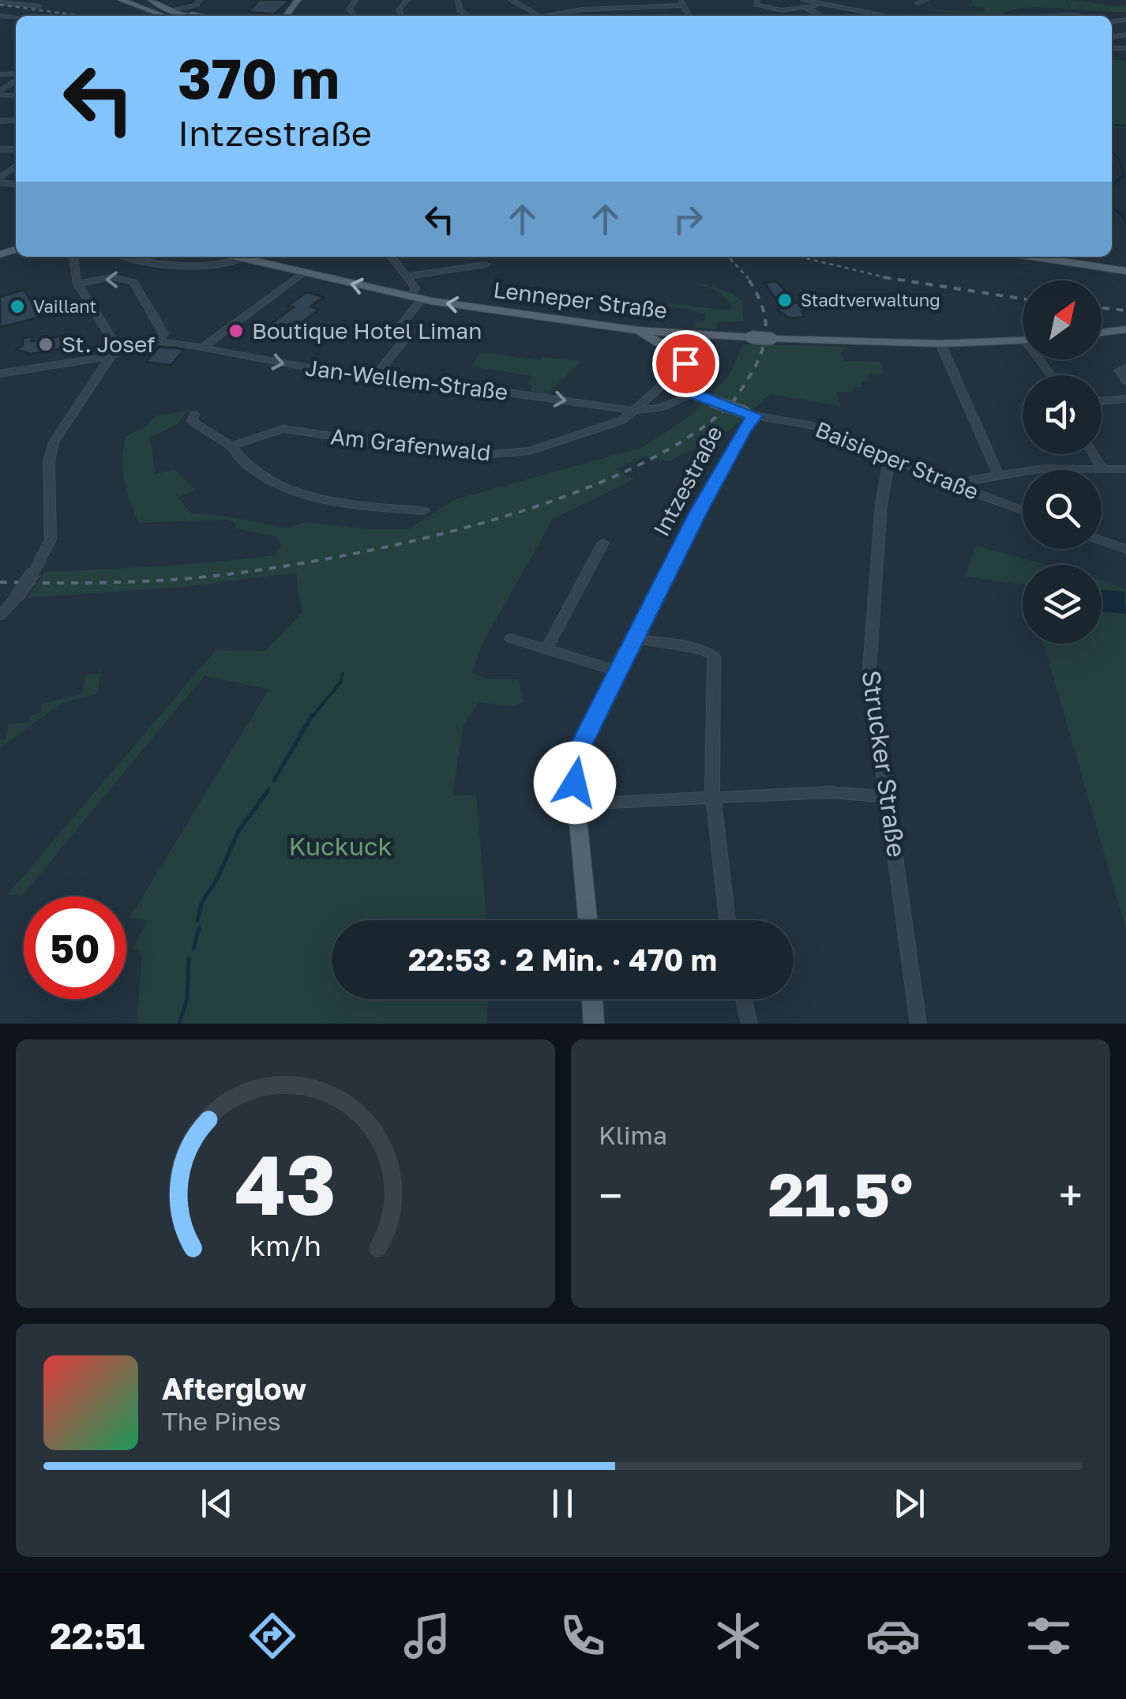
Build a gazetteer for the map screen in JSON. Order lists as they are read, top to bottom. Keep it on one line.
{"streets":{"main road":["Lenneper Straße","Intzestraße"],"street":["Jan-Wellem-Straße","Am Grafenwald","Baisieper Straße","Strucker Straße"]},"crossings":[["Jan-Wellem-Straße","Am Grafenwald"],["Jan-Wellem-Straße","Intzestraße"],["Baisieper Straße","Intzestraße"],["Baisieper Straße","Strucker Straße"]],"one_way":["Lenneper Straße","Jan-Wellem-Straße"],"parks":["Kuckuck"],"places":["Stadtverwaltung","Vaillant","Boutique Hotel Liman","St. Josef"],"north":"top right","page":{"turn":["370 m","Intzestraße"],"limit":"50","trip":"22:53 · 2 Min. · 470 m","tile":"Klima","heat":["−","21.5°","+"],"song":["Afterglow","The Pines"],"tabs":"22:51","gauge":["43","km/h"]}}
